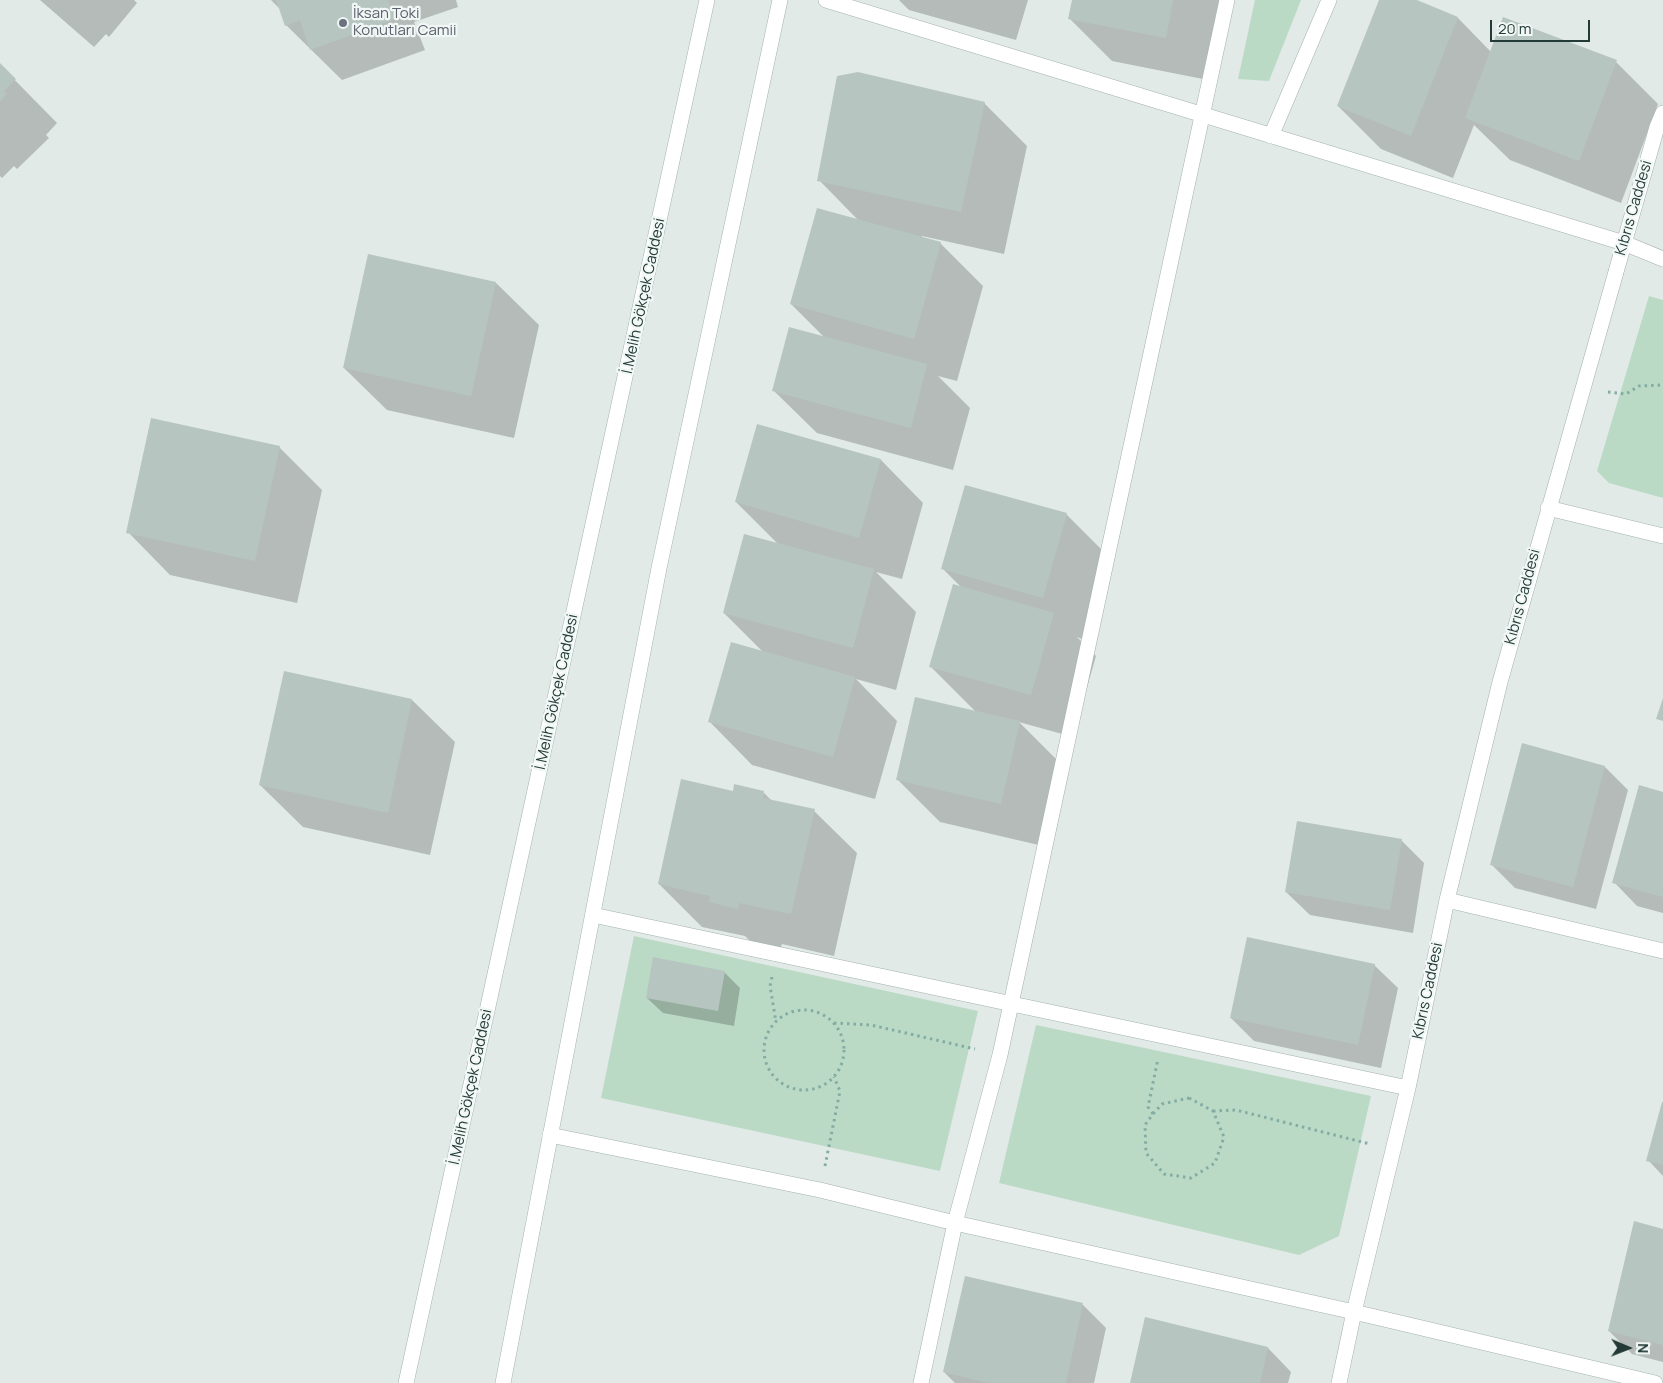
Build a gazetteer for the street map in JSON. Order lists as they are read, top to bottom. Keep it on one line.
{"streets":{"street":["Kıbrıs Caddesi","İ.Melih Gökçek Caddesi"]},"places":["İksan Toki Konutları Camii"],"scale_bar":"20 m","north":"right"}
